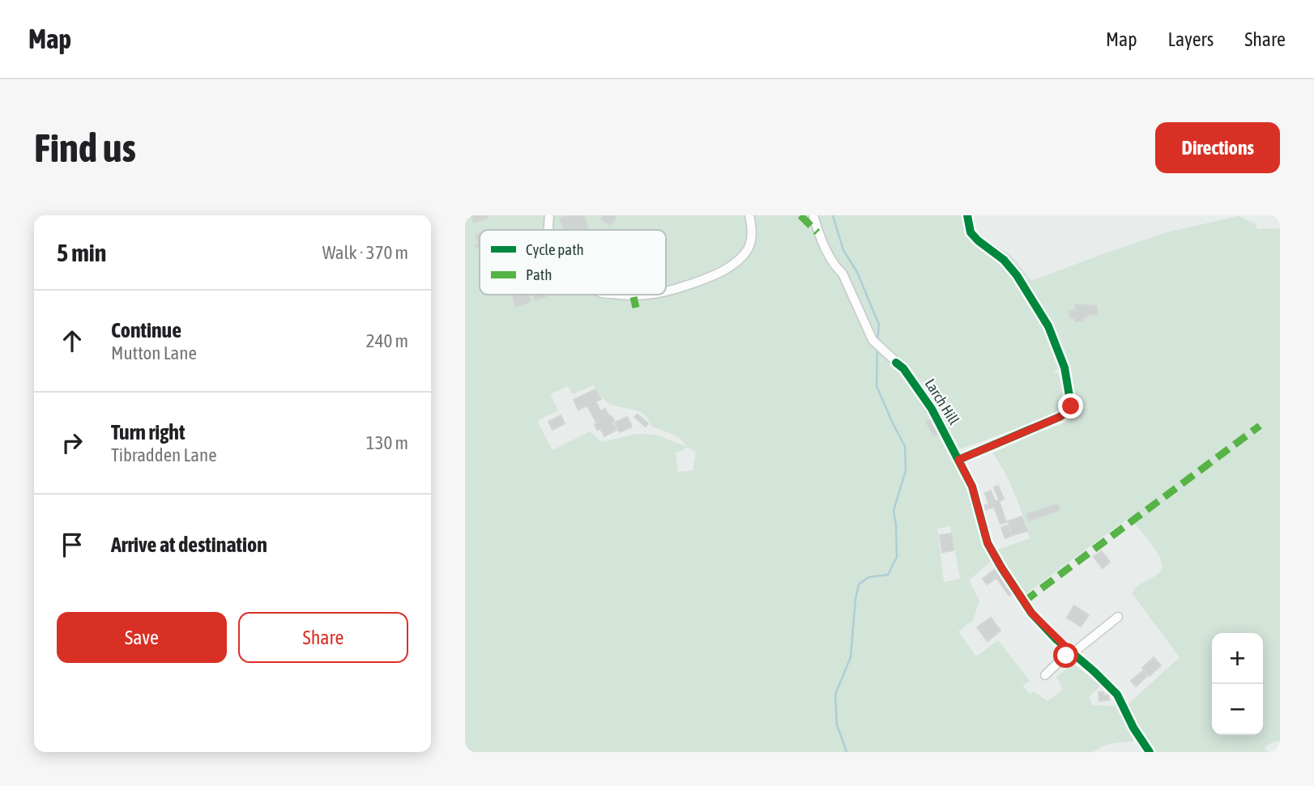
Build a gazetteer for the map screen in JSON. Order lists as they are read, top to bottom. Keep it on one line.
{"streets":{"street":["Larch Hill"]},"legend":["Cycle path","Path"],"page":{"header":"Map","nav":["Map","Layers","Share"],"buttons":["Directions",["Save","Share"]],"title":"Find us","heading":["5 min","Walk · 370 m"],"list":[["Continue","Mutton Lane","240 m"],["Turn right","Tibradden Lane","130 m"],"Arrive at destination"],"map_buttons":["+","−"]}}
